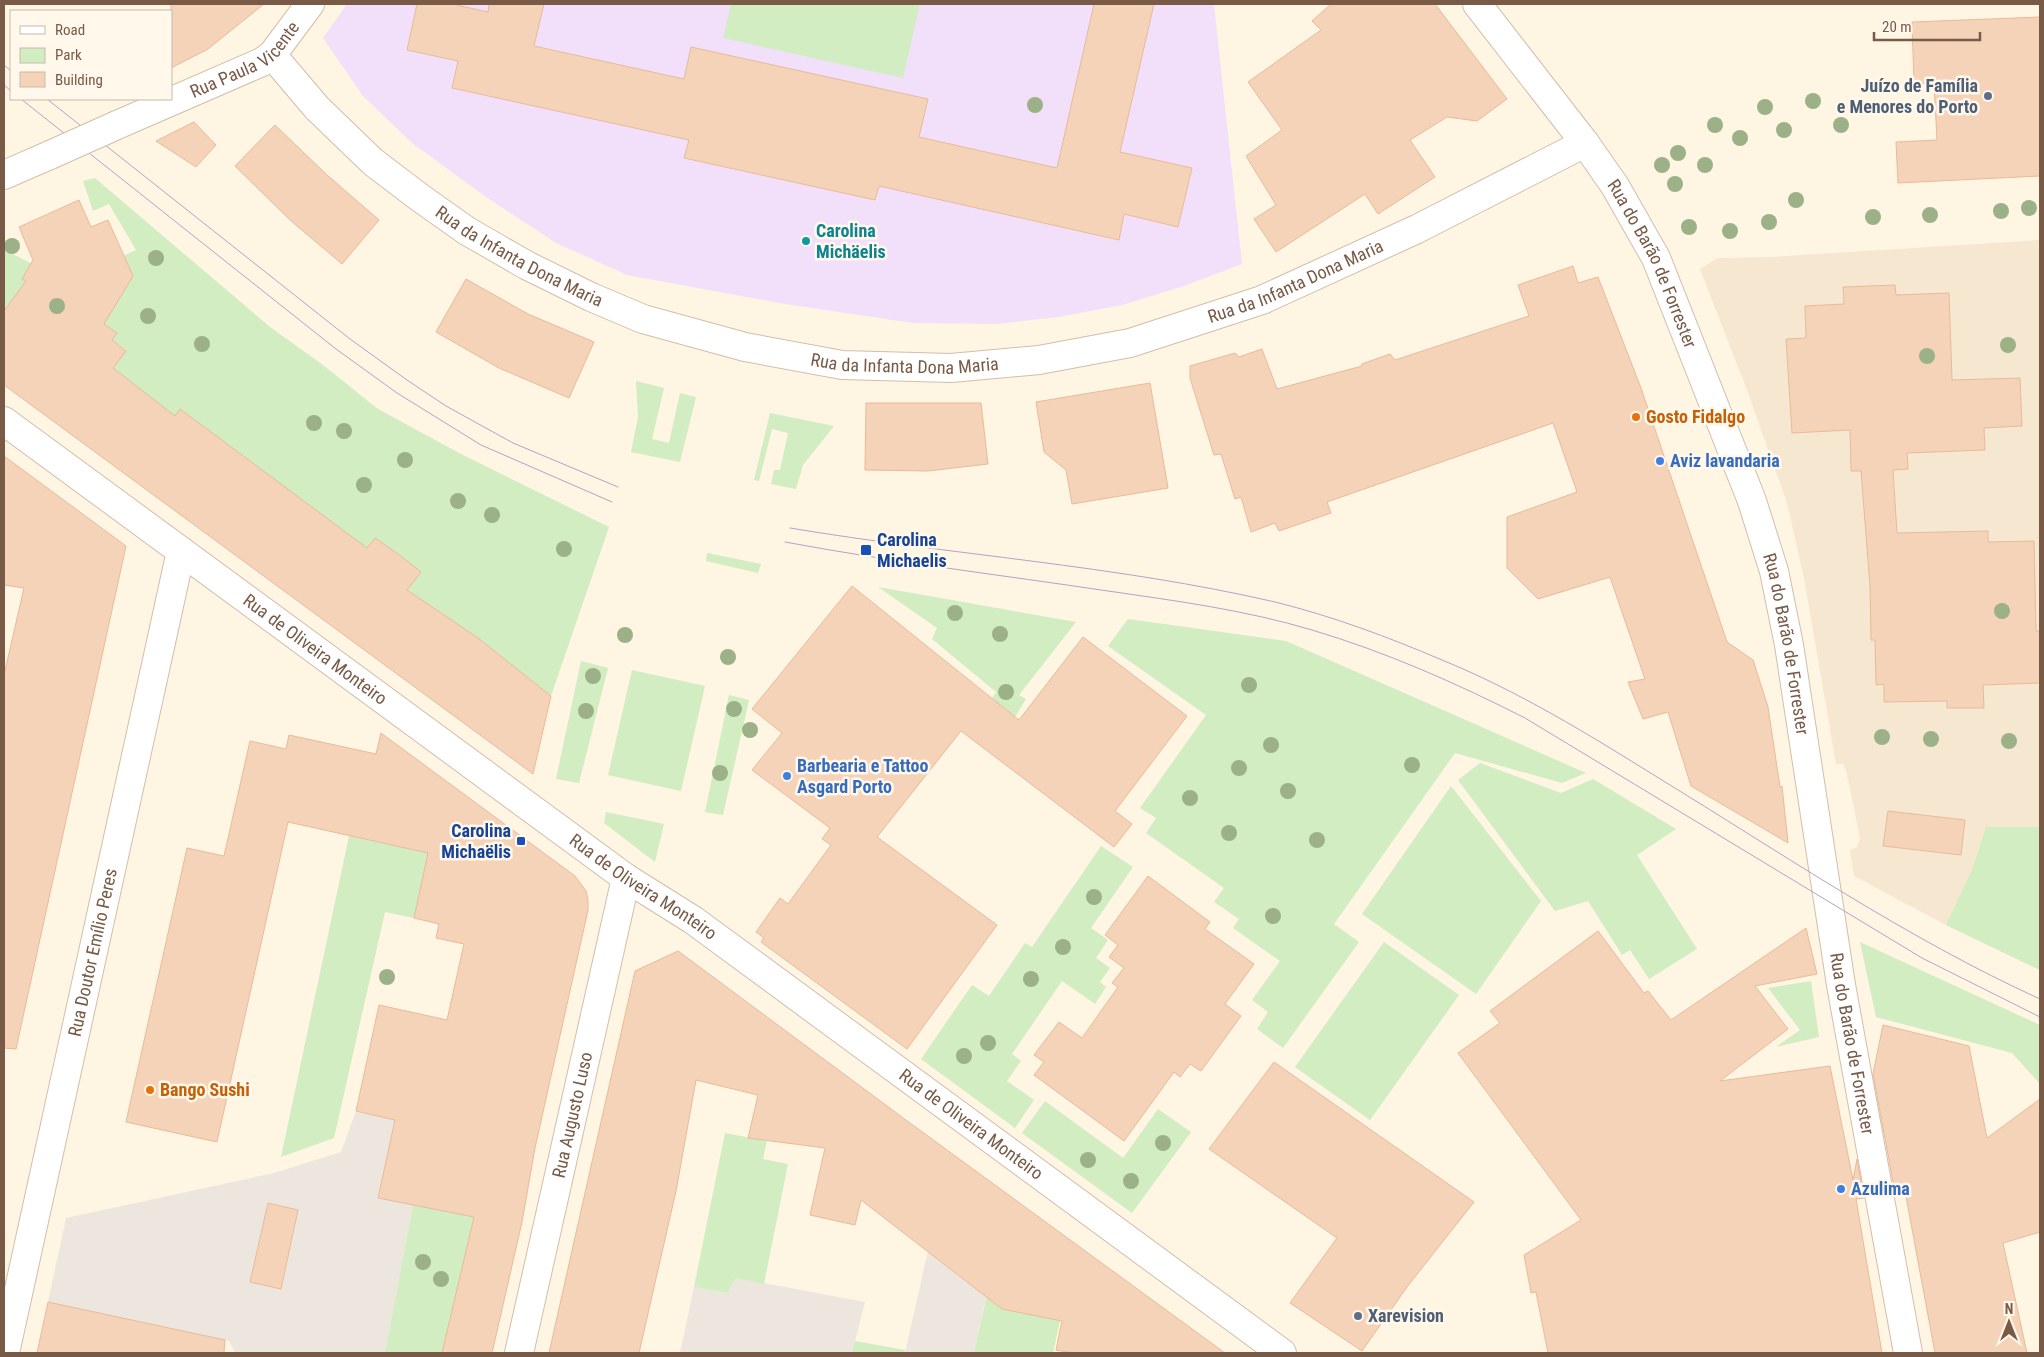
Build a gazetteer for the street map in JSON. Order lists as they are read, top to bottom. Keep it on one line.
{"streets":{"street":["Rua Paula Vicente","Rua da Infanta Dona Maria","Rua do Barão de Forrester","Rua de Oliveira Monteiro","Rua Doutor Emílio Peres","Rua Augusto Luso"]},"crossings":[["Rua Paula Vicente","Rua da Infanta Dona Maria"],["Rua da Infanta Dona Maria","Rua do Barão de Forrester"],["Rua de Oliveira Monteiro","Rua Doutor Emílio Peres"],["Rua de Oliveira Monteiro","Rua Augusto Luso"]],"places":{"other":["Juízo de Família e Menores do Porto","Carolina Michäelis","Gosto Fidalgo","Aviz lavandaria","Barbearia e Tattoo Asgard Porto","Bango Sushi","Azulima","Xarevision"],"transit":["Carolina Michaelis","Carolina Michaëlis"]},"legend":["Road","Park","Building"],"scale_bar":"20 m","north":"top"}
